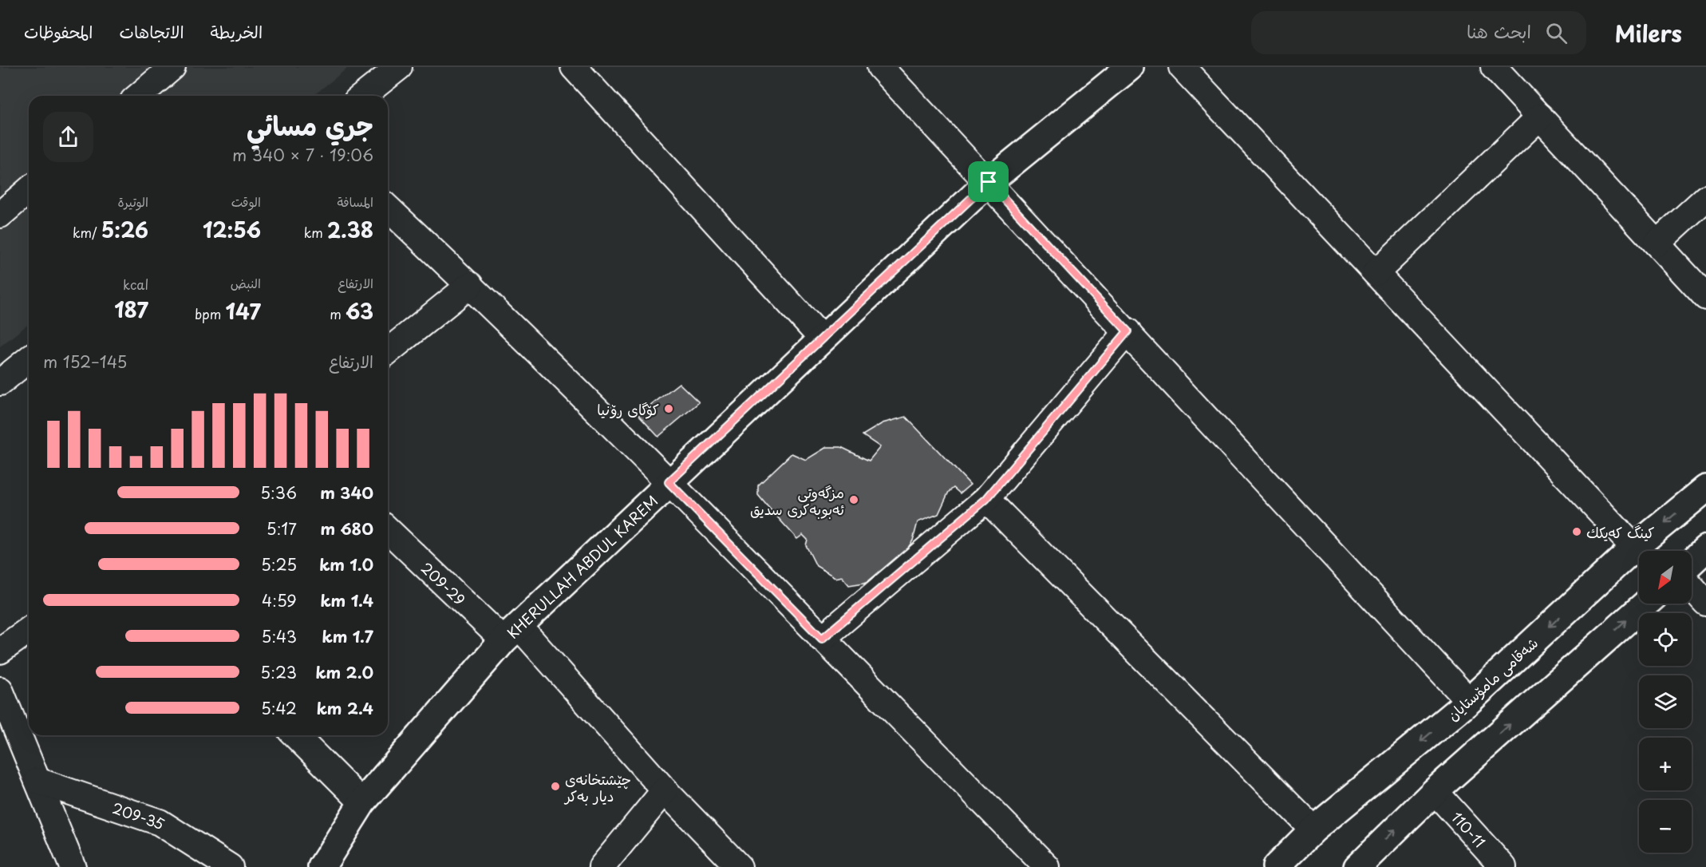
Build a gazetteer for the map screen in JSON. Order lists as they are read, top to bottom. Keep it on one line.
{"streets":{"street":["KHERULLAH ABDUL KAREM","209-29","شەقامی مامۆستایان","209-35","110-11"]},"crossings":[["KHERULLAH ABDUL KAREM","209-29"]],"places":["کۆگای رۆنیا","مزگەوتی ئەبوبەکری سدیق","کينگ کەیکك","چێشتخانەی دیار بەکر"],"north":"bottom left","page":{"header":"Milers","search":"ابحث هنا","nav":["الخريطة","الاتجاهات","المحفوظات"],"heading":["جري مسائي","19:06 · 7 × 340 m"],"stats":[["المسافة","2.38 km"],["الوقت","12:56"],["الوتيرة","5:26 /km"],["الارتفاع","63 m"],["النبض","147 bpm"],["kcal","187"]],"chart":["الارتفاع","145–152 m"],"list":[{"name":"340 m","note":"5:36"},{"name":"680 m","note":"5:17"},{"name":"1.0 km","note":"5:25"},{"name":"1.4 km","note":"4:59"},{"name":"1.7 km","note":"5:43"},{"name":"2.0 km","note":"5:23"},{"name":"2.4 km","note":"5:42"}],"map_buttons":["+","−"]}}
